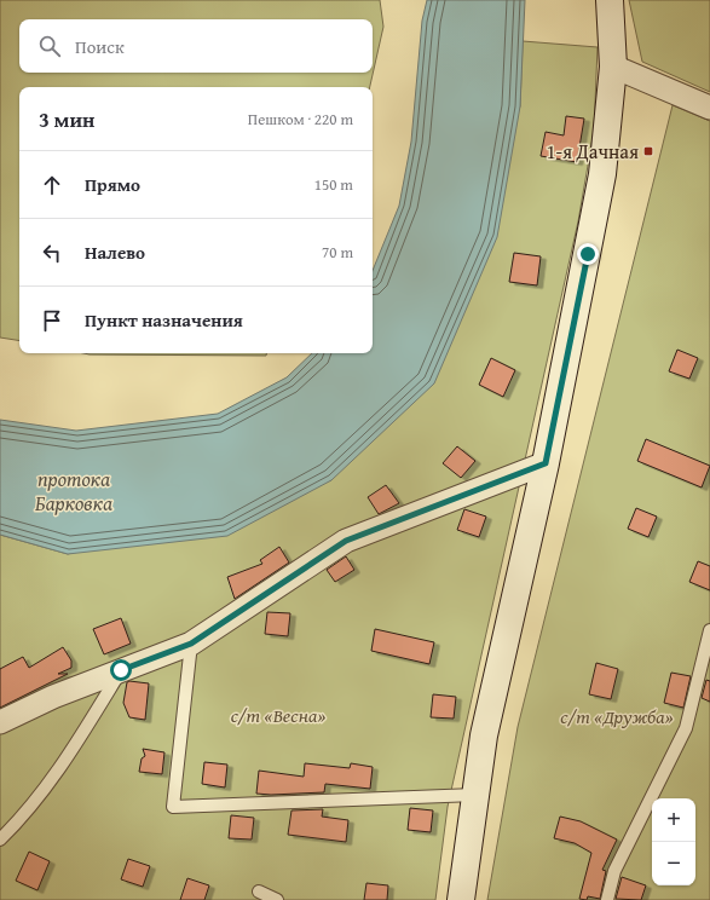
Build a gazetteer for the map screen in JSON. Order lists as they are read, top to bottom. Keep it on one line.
{"water":["протока Барковка"],"parks":["с/т «Весна»","с/т «Дружба»"],"places":{"transit":["1-я Дачная"]},"page":{"search":"Поиск","heading":["3 мин","Пешком · 220 m"],"list":[["Прямо","150 m"],["Налево","70 m"],"Пункт назначения"],"map_buttons":["+","−"]}}
